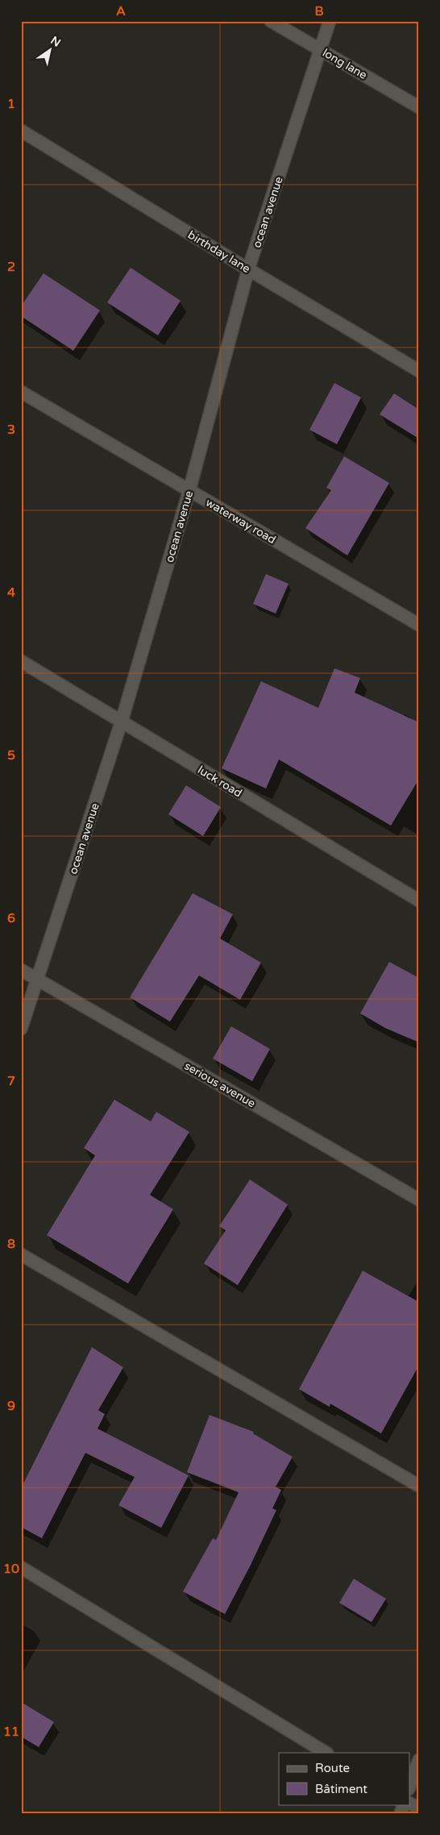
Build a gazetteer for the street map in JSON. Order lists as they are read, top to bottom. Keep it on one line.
{"streets":{"street":["long lane","ocean avenue","birthday lane","waterway road","luck road","serious avenue"]},"crossings":[["long lane","ocean avenue"],["ocean avenue","birthday lane"],["ocean avenue","waterway road"],["ocean avenue","luck road"],["ocean avenue","serious avenue"]],"legend":["Route","Bâtiment"],"north":"top right","grid":{"columns":["A","B"],"rows":["1","2","3","4","5","6","7","8","9","10","11"]}}
